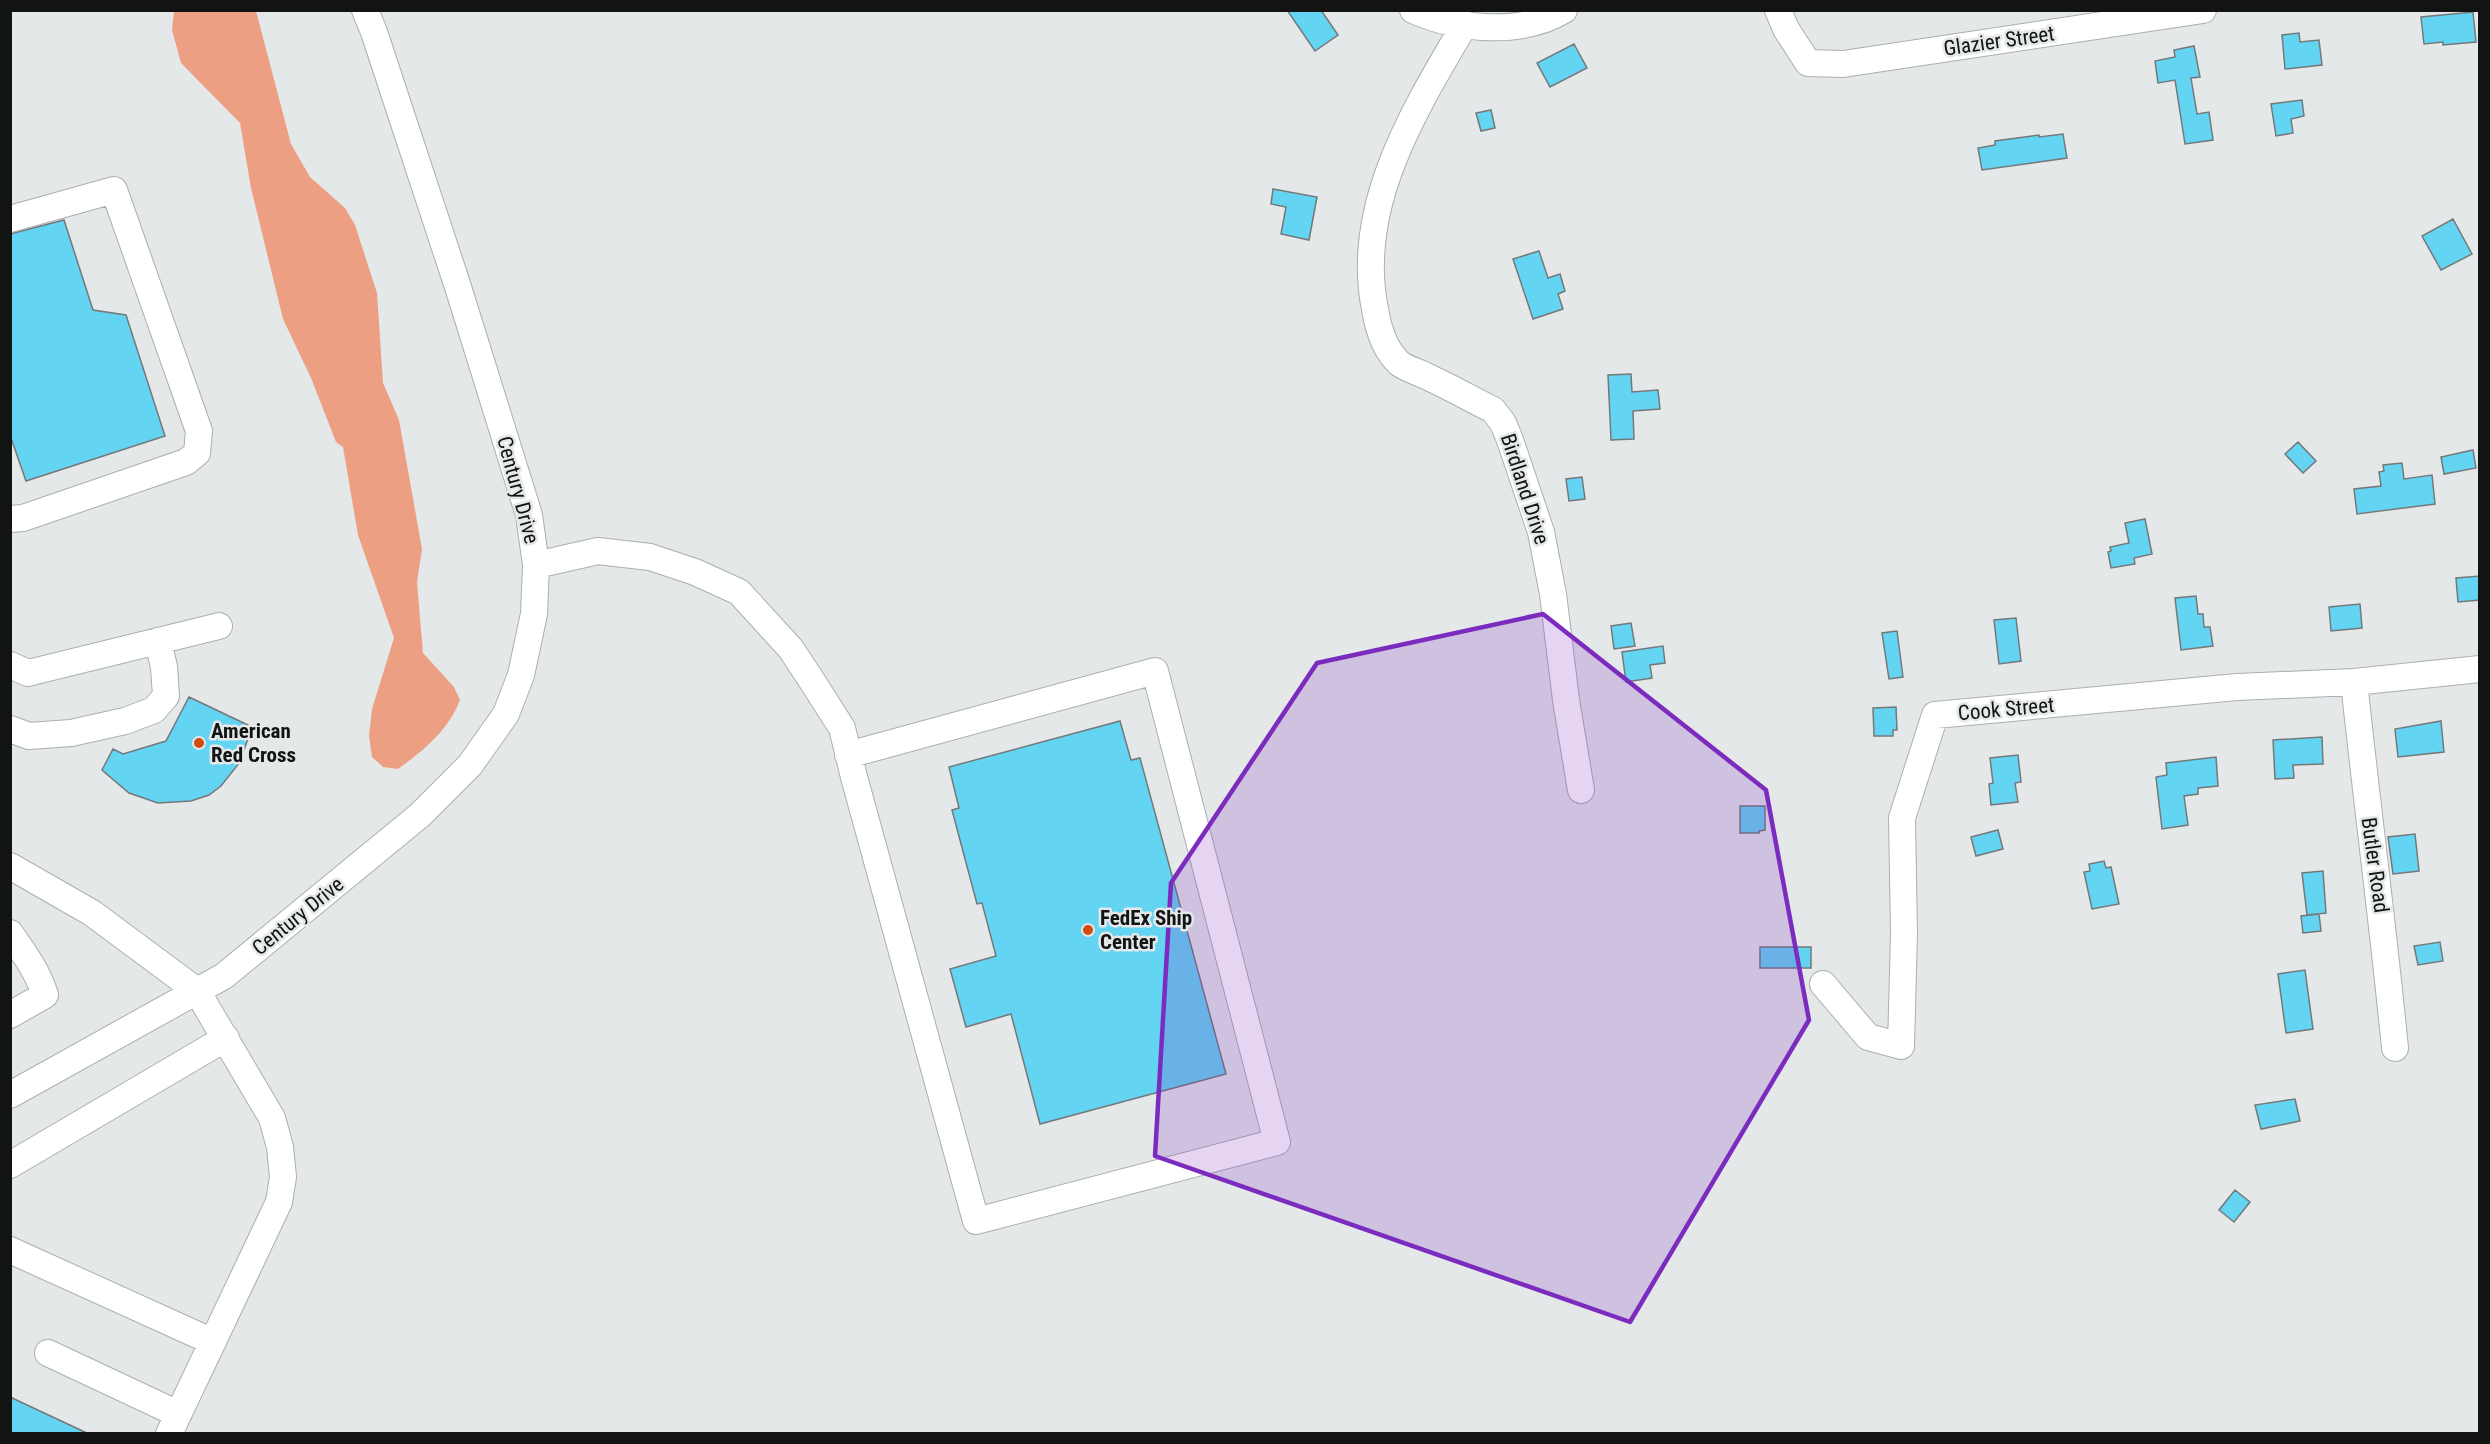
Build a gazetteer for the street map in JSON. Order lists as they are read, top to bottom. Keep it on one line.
{"streets":{"street":["Glazier Street","Birdland Drive","Century Drive","Cook Street","Butler Road"]},"crossings":[["Cook Street","Butler Road"]],"places":["American Red Cross","FedEx Ship Center"]}
